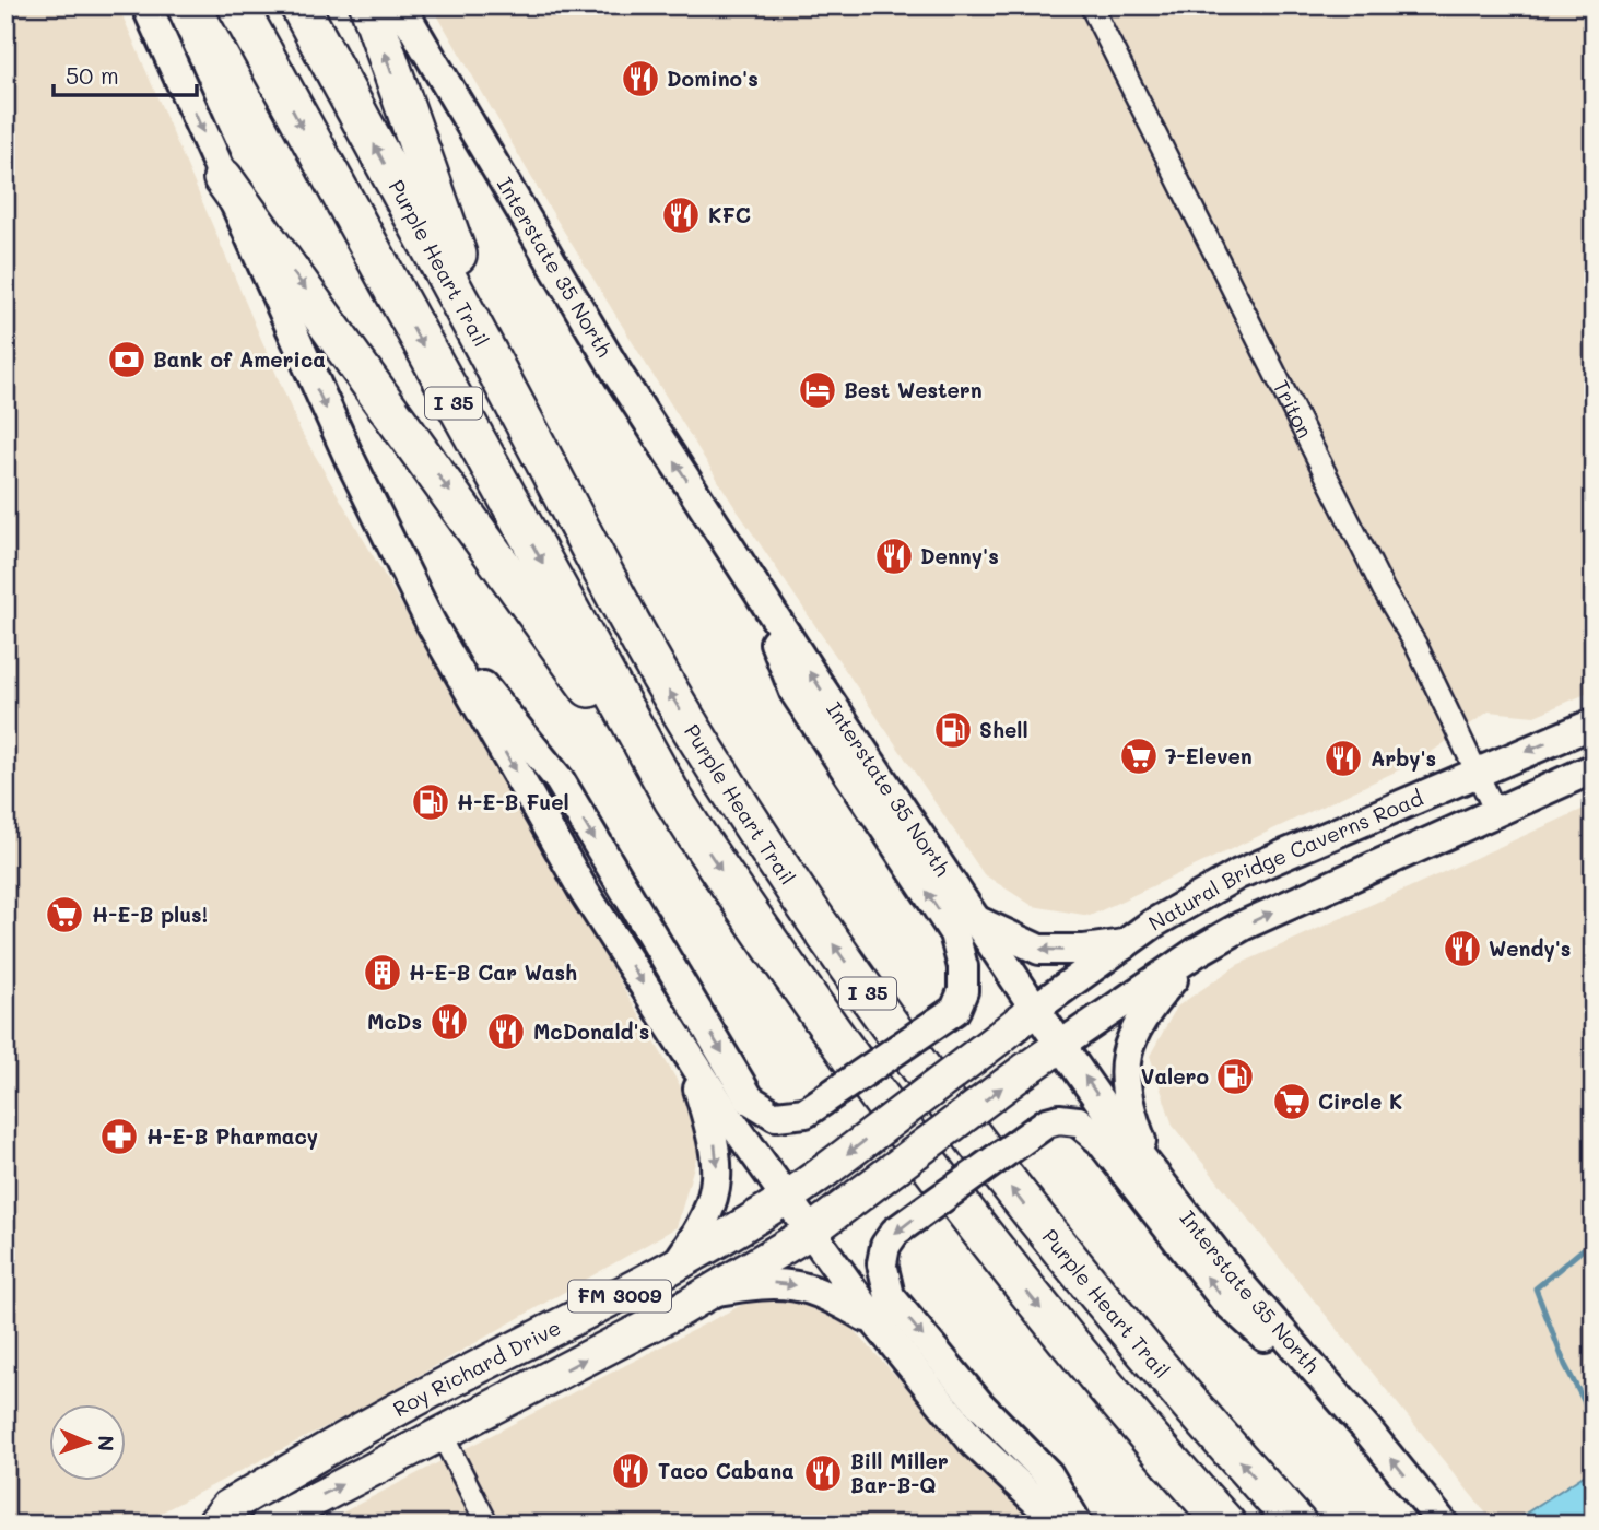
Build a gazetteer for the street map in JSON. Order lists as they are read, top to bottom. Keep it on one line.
{"streets":{"highway":["Purple Heart Trail","I 35"],"main road":["Interstate 35 North","Natural Bridge Caverns Road","FM 3009","Roy Richard Drive"],"street":["Triton"]},"crossings":[["Interstate 35 North","Natural Bridge Caverns Road"],["Interstate 35 North","FM 3009"],["Triton","Natural Bridge Caverns Road"],["Natural Bridge Caverns Road","FM 3009"],["Natural Bridge Caverns Road","Roy Richard Drive"],["FM 3009","Roy Richard Drive"]],"one_way":["Interstate 35 North"],"places":{"restaurant":["Domino's","KFC","Denny's","Arby's","Wendy's","McDs","McDonald's","Taco Cabana","Bill Miller Bar-B-Q"],"bank":["Bank of America"],"hotel":["Best Western"],"fuel station":["Shell","H-E-B Fuel","Valero"],"supermarket":["7-Eleven","H-E-B plus!","Circle K"],"building":["H-E-B Car Wash"],"pharmacy":["H-E-B Pharmacy"]},"scale_bar":"50 m","north":"right"}
